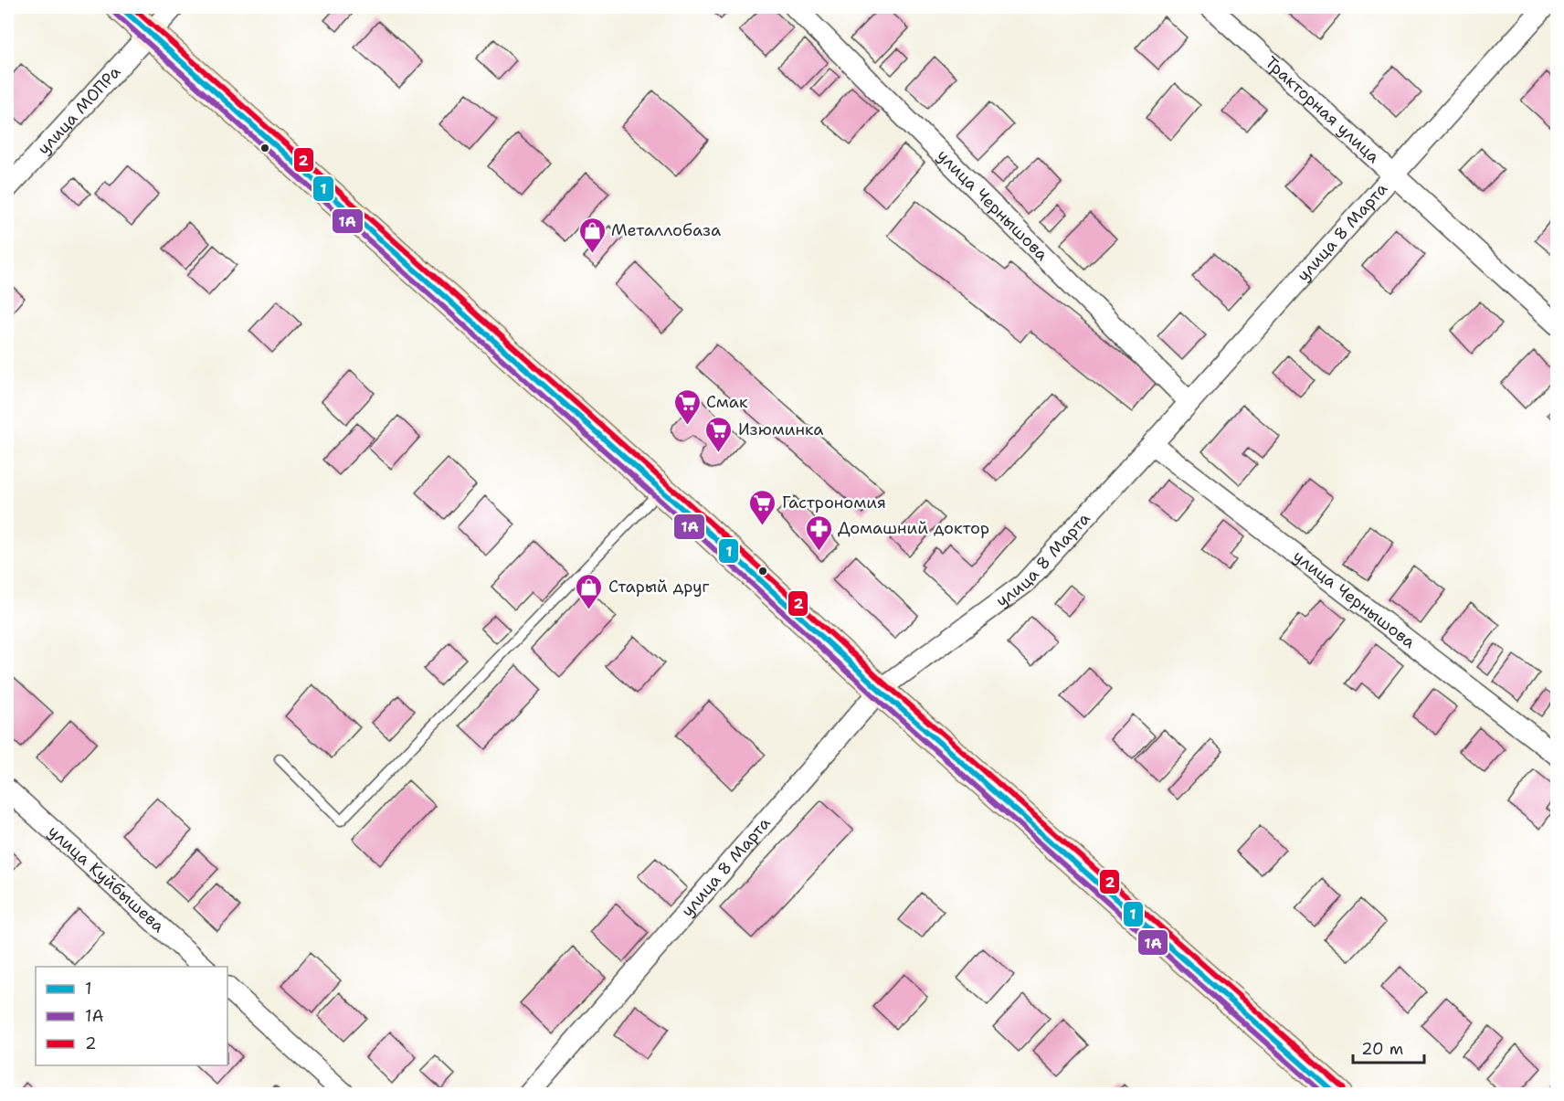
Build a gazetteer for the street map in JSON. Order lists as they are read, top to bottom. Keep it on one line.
{"streets":{"street":["Тракторная улица","улица МОПРа","улица Чернышова","улица 8 Марта","улица Куйбышева"]},"crossings":[["Тракторная улица","улица 8 Марта"],["улица Чернышова","улица 8 Марта"]],"places":{"shop":["Металлобаза","Старый друг"],"supermarket":["Смак","Изюминка","Гастрономия"],"pharmacy":["Домашний доктор"]},"lines":["transit line 1","transit line 2","transit line 1А"],"legend":["1","1А","2"],"scale_bar":"20 m"}
